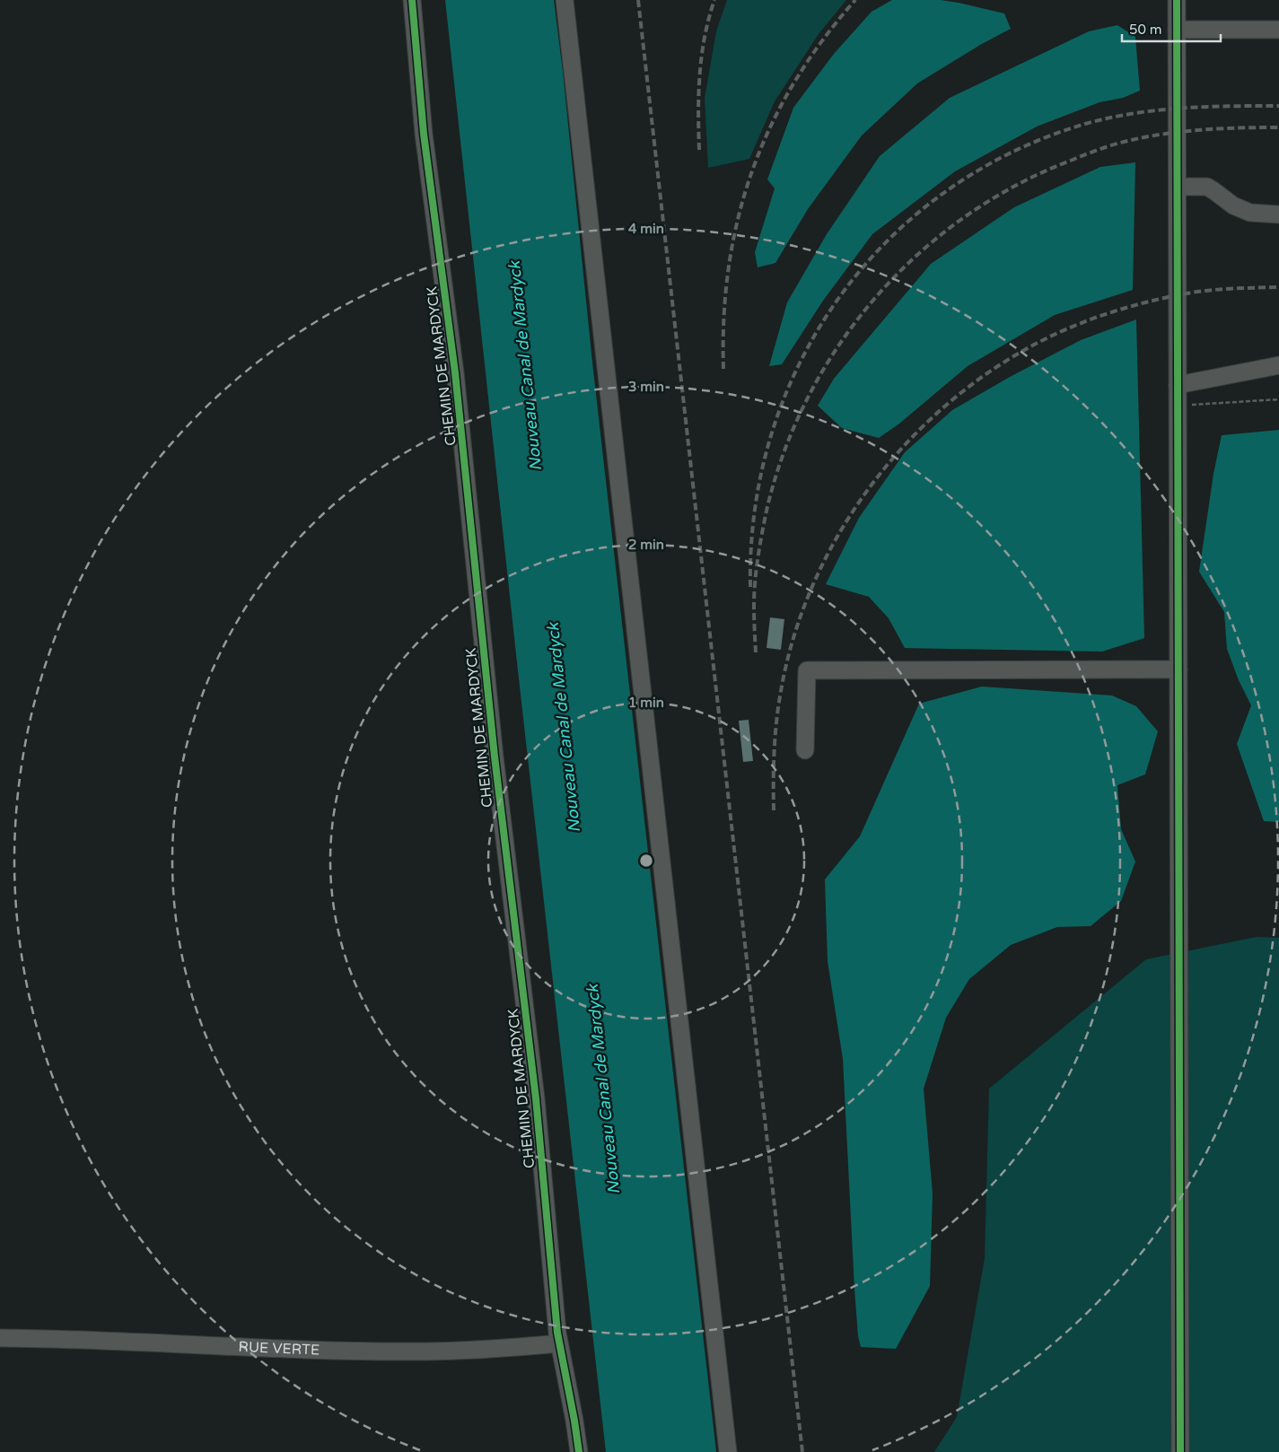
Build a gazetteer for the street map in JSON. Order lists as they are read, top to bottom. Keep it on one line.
{"streets":{"street":["CHEMIN DE MARDYCK","RUE VERTE"]},"crossings":[["CHEMIN DE MARDYCK","RUE VERTE"]],"water":["Nouveau Canal de Mardyck"],"scale_bar":"50 m","rings":["4 min","3 min","2 min","1 min"]}
